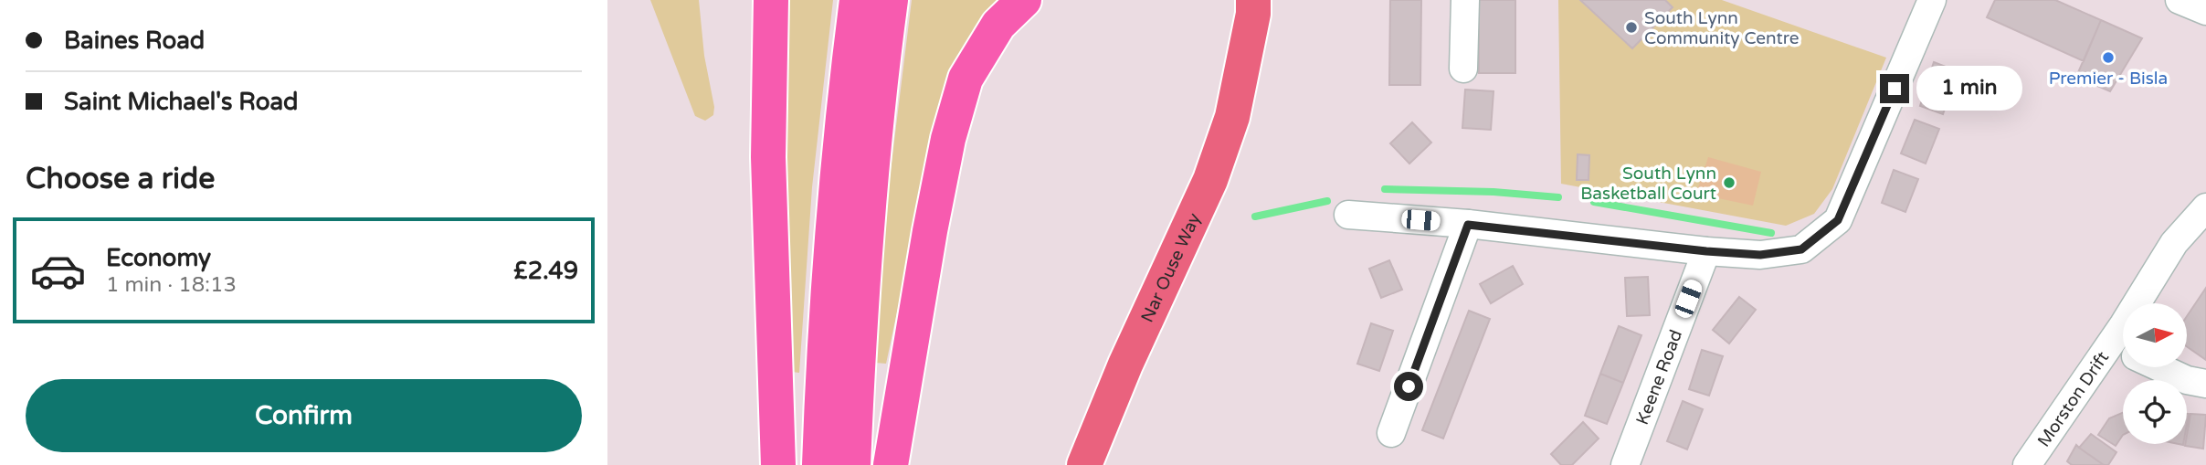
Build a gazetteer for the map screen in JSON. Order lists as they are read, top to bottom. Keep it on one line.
{"streets":{"main road":["Nar Ouse Way"],"street":["Keene Road","Morston Drift"]},"places":["South Lynn Community Centre","Premier - Bisla","South Lynn Basketball Court"],"north":"right","page":{"banner":["Baines Road","Saint Michael's Road"],"bubble":"1 min","heading":"Choose a ride","list":[{"name":"Economy","note":"1 min · 18:13","value":"£2.49"}],"buttons":"Confirm"}}
